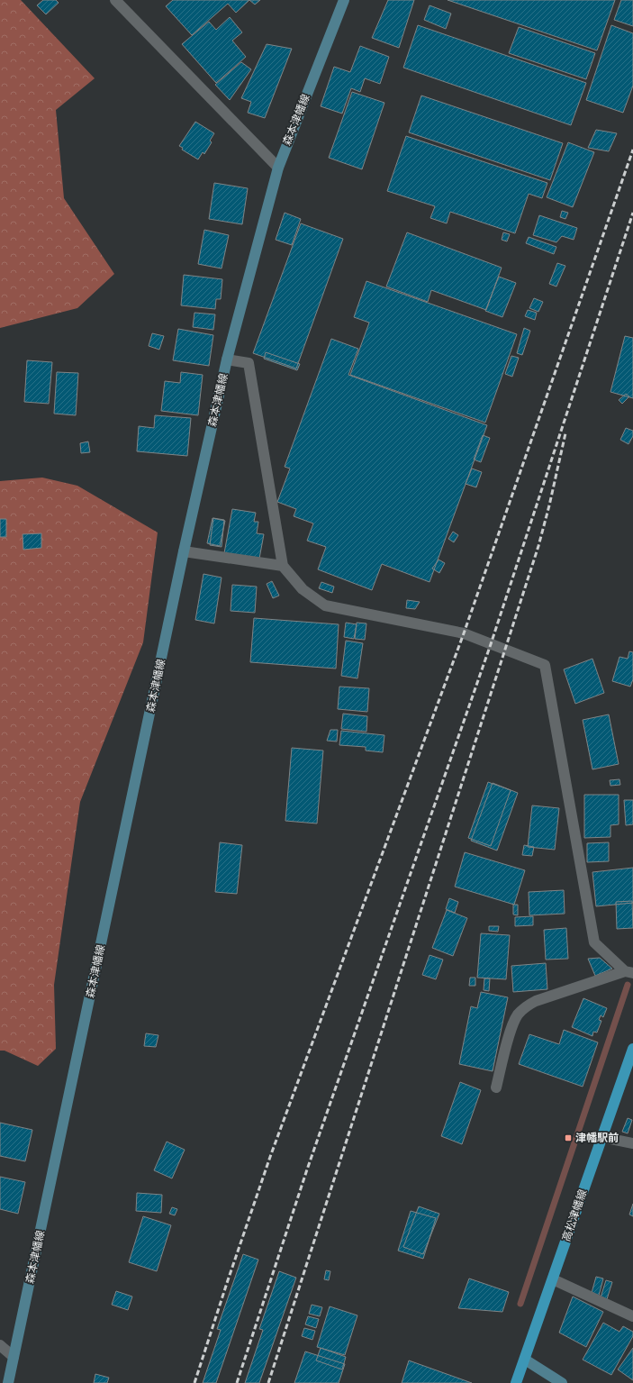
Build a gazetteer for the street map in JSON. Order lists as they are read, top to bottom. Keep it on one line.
{"streets":{"main road":["森本津幡線","高松津幡線"]},"places":{"transit":["津幡駅前"]}}
